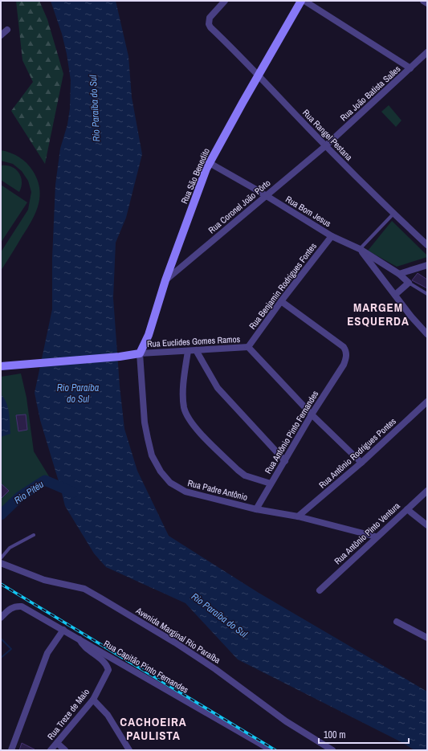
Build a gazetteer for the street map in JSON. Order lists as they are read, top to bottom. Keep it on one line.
{"streets":{"main road":["Rua São Benedito"],"street":["Rua João Batista Salles","Rua Rangel Pestana","Rua Coronel João Pôrto","Rua Bom Jesus","Rua Benjamin Rodrigues Fontes","Rua Euclides Gomes Ramos","Rua Antônio Pinto Fernandes","Rua Antônio Rodrigues Pontes","Rua Padre Antônio","Rua Antônio Pinto Ventura","Avenida Marginal Rio Paraíba","Rua Capitão Pinto Fernandes","Rua Treze de Maio"]},"crossings":[["Rua João Batista Salles","Rua Rangel Pestana"],["Rua João Batista Salles","Rua Coronel João Pôrto"],["Rua Rangel Pestana","Rua São Benedito"],["Rua Rangel Pestana","Rua Coronel João Pôrto"],["Rua São Benedito","Rua Coronel João Pôrto"],["Rua São Benedito","Rua Bom Jesus"],["Rua São Benedito","Rua Euclides Gomes Ramos"],["Rua São Benedito","Rua Padre Antônio"],["Rua Coronel João Pôrto","Rua Bom Jesus"],["Rua Bom Jesus","Rua Benjamin Rodrigues Fontes"],["Rua Benjamin Rodrigues Fontes","Rua Euclides Gomes Ramos"],["Rua Benjamin Rodrigues Fontes","Rua Antônio Pinto Fernandes"],["Rua Euclides Gomes Ramos","Rua Padre Antônio"],["Rua Antônio Pinto Fernandes","Rua Padre Antônio"],["Rua Antônio Rodrigues Pontes","Rua Padre Antônio"],["Rua Padre Antônio","Rua Antônio Pinto Ventura"],["Rua Capitão Pinto Fernandes","Rua Treze de Maio"]],"districts":["MARGEM ESQUERDA","CACHOEIRA PAULISTA"],"water":["Rio Paraíba do Sul","Rio Pitéu"],"scale_bar":"100 m"}
